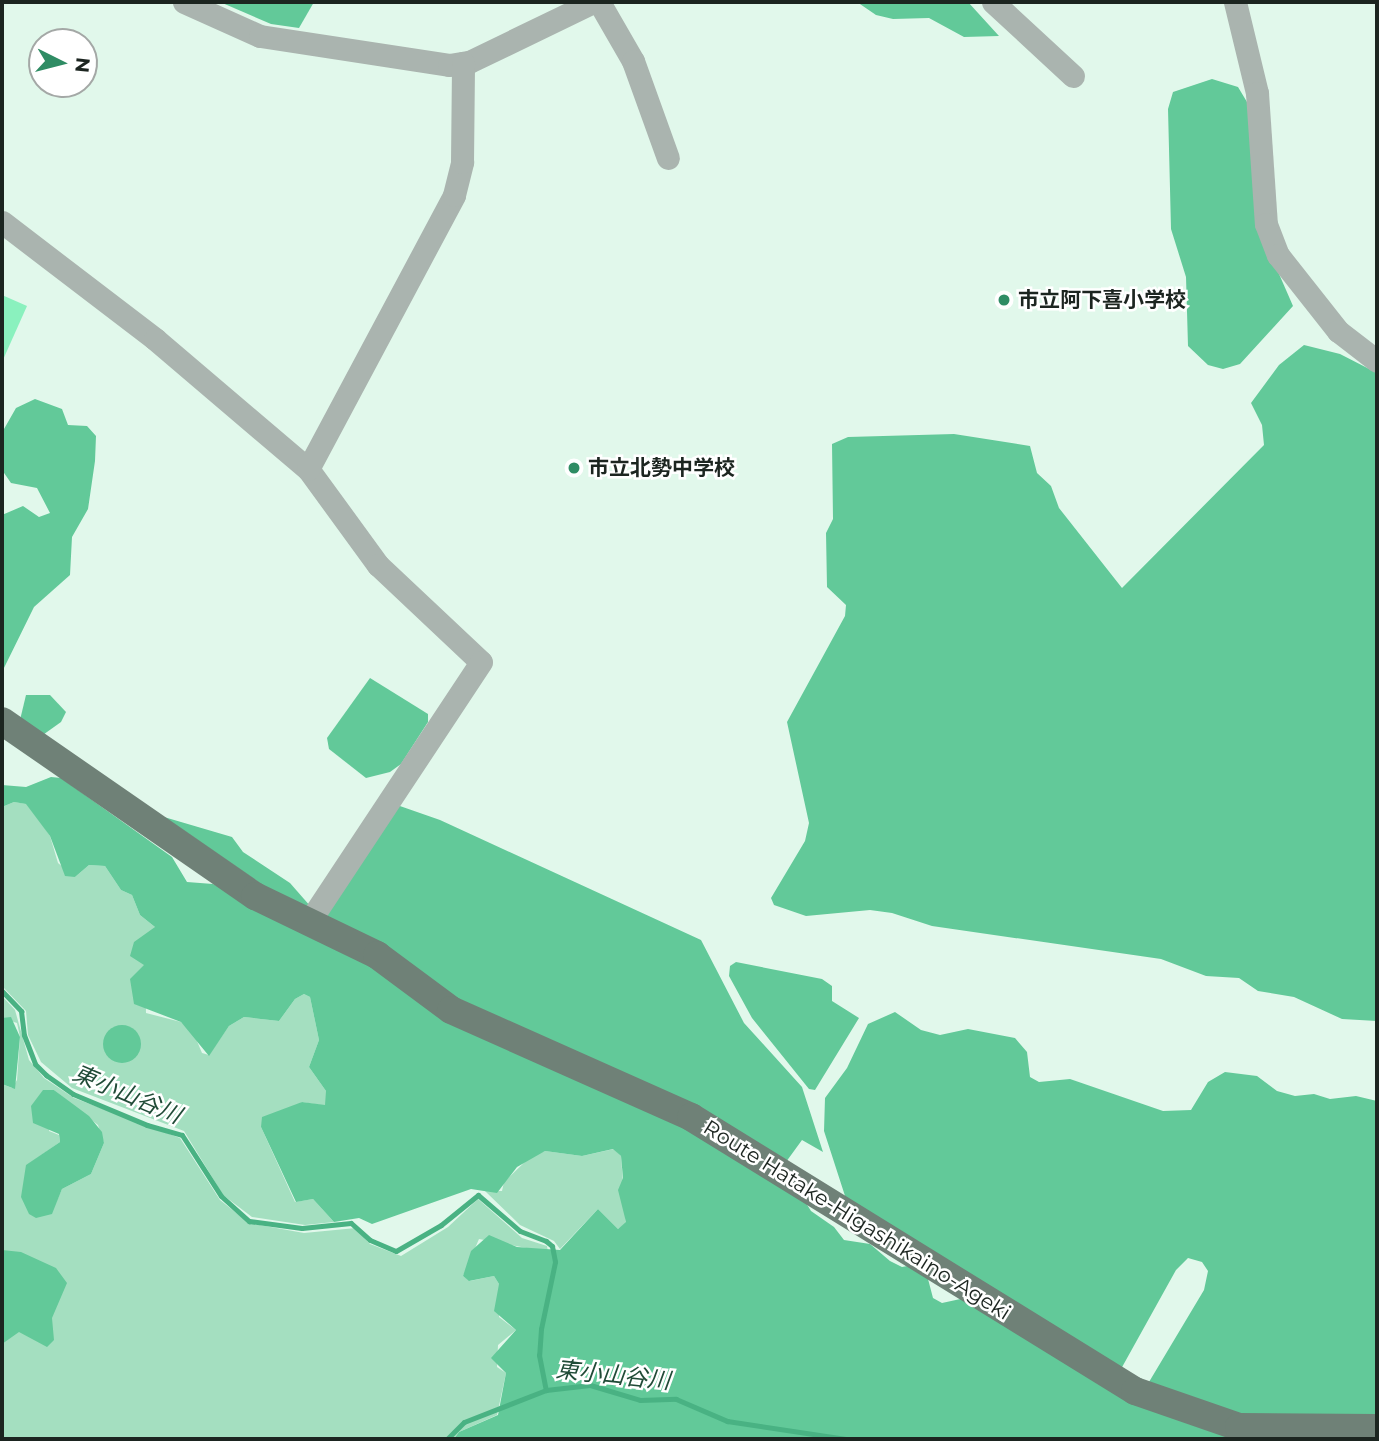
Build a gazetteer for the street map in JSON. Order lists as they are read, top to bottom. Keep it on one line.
{"streets":{"main road":["Route Hatake-Higashikaino-Ageki"]},"water":["東小山谷川"],"places":["市立阿下喜小学校","市立北勢中学校"],"north":"right"}
